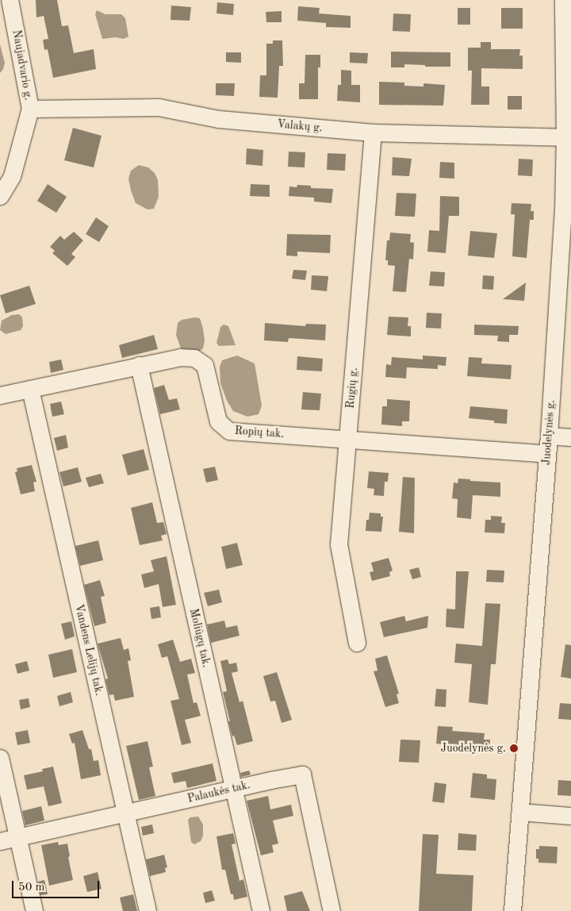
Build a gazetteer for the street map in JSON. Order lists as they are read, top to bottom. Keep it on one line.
{"streets":{"street":["Naujadvario g.","Valakų g.","Rugių g.","Ropių tak.","Juodelynės g.","Moliūgų tak.","Vandens Lelijų tak.","Palaukės tak."]},"crossings":[["Naujadvario g.","Valakų g."],["Valakų g.","Rugių g."],["Valakų g.","Juodelynės g."],["Rugių g.","Ropių tak."],["Ropių tak.","Juodelynės g."],["Ropių tak.","Moliūgų tak."],["Ropių tak.","Vandens Lelijų tak."],["Moliūgų tak.","Palaukės tak."],["Vandens Lelijų tak.","Palaukės tak."]],"places":["Juodelynės g."],"scale_bar":"50 m"}
